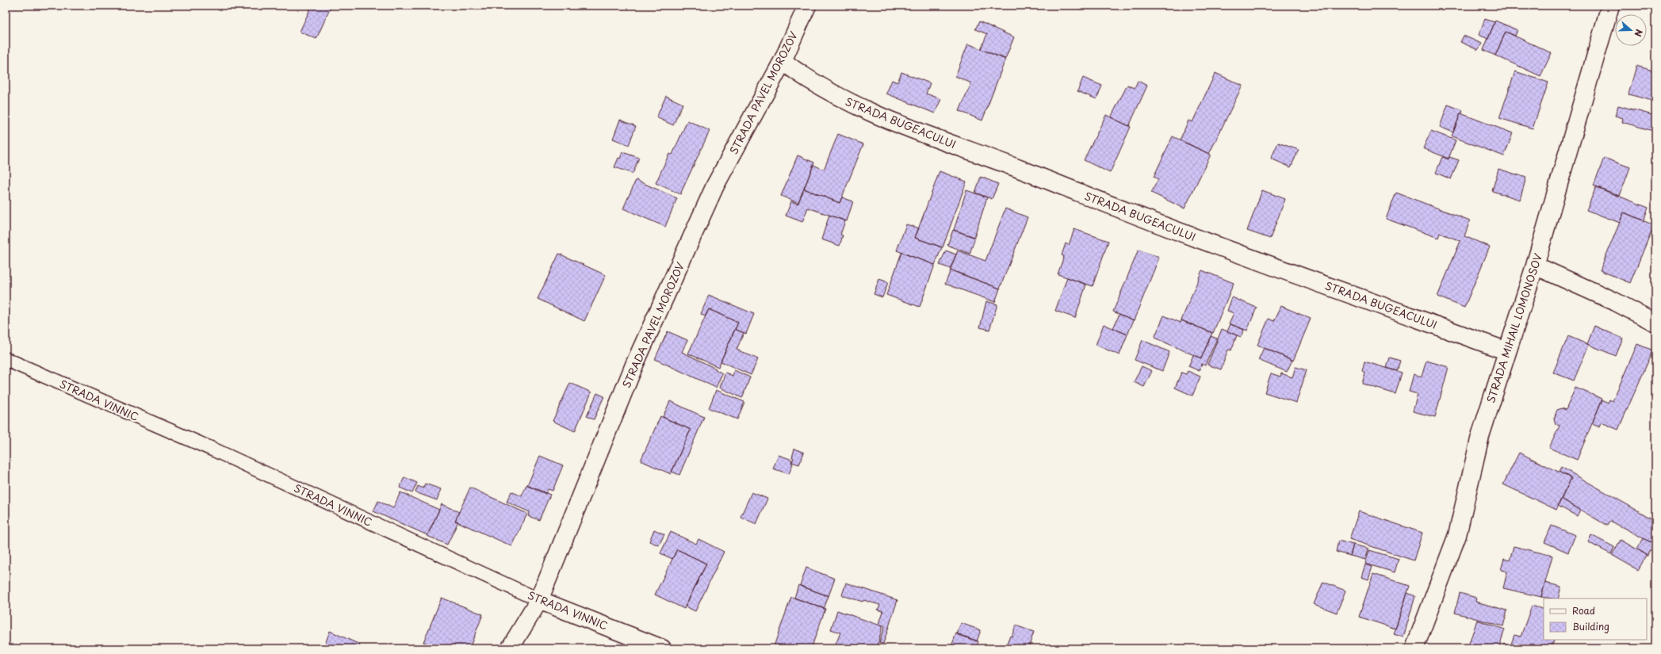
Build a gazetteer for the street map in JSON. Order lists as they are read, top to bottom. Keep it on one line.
{"streets":{"street":["STRADA PAVEL MOROZOV","STRADA BUGEACULUI","STRADA MIHAIL LOMONOSOV","STRADA VINNIC"]},"crossings":[["STRADA PAVEL MOROZOV","STRADA BUGEACULUI"],["STRADA PAVEL MOROZOV","STRADA VINNIC"],["STRADA BUGEACULUI","STRADA MIHAIL LOMONOSOV"]],"legend":["Road","Building"],"north":"right"}
